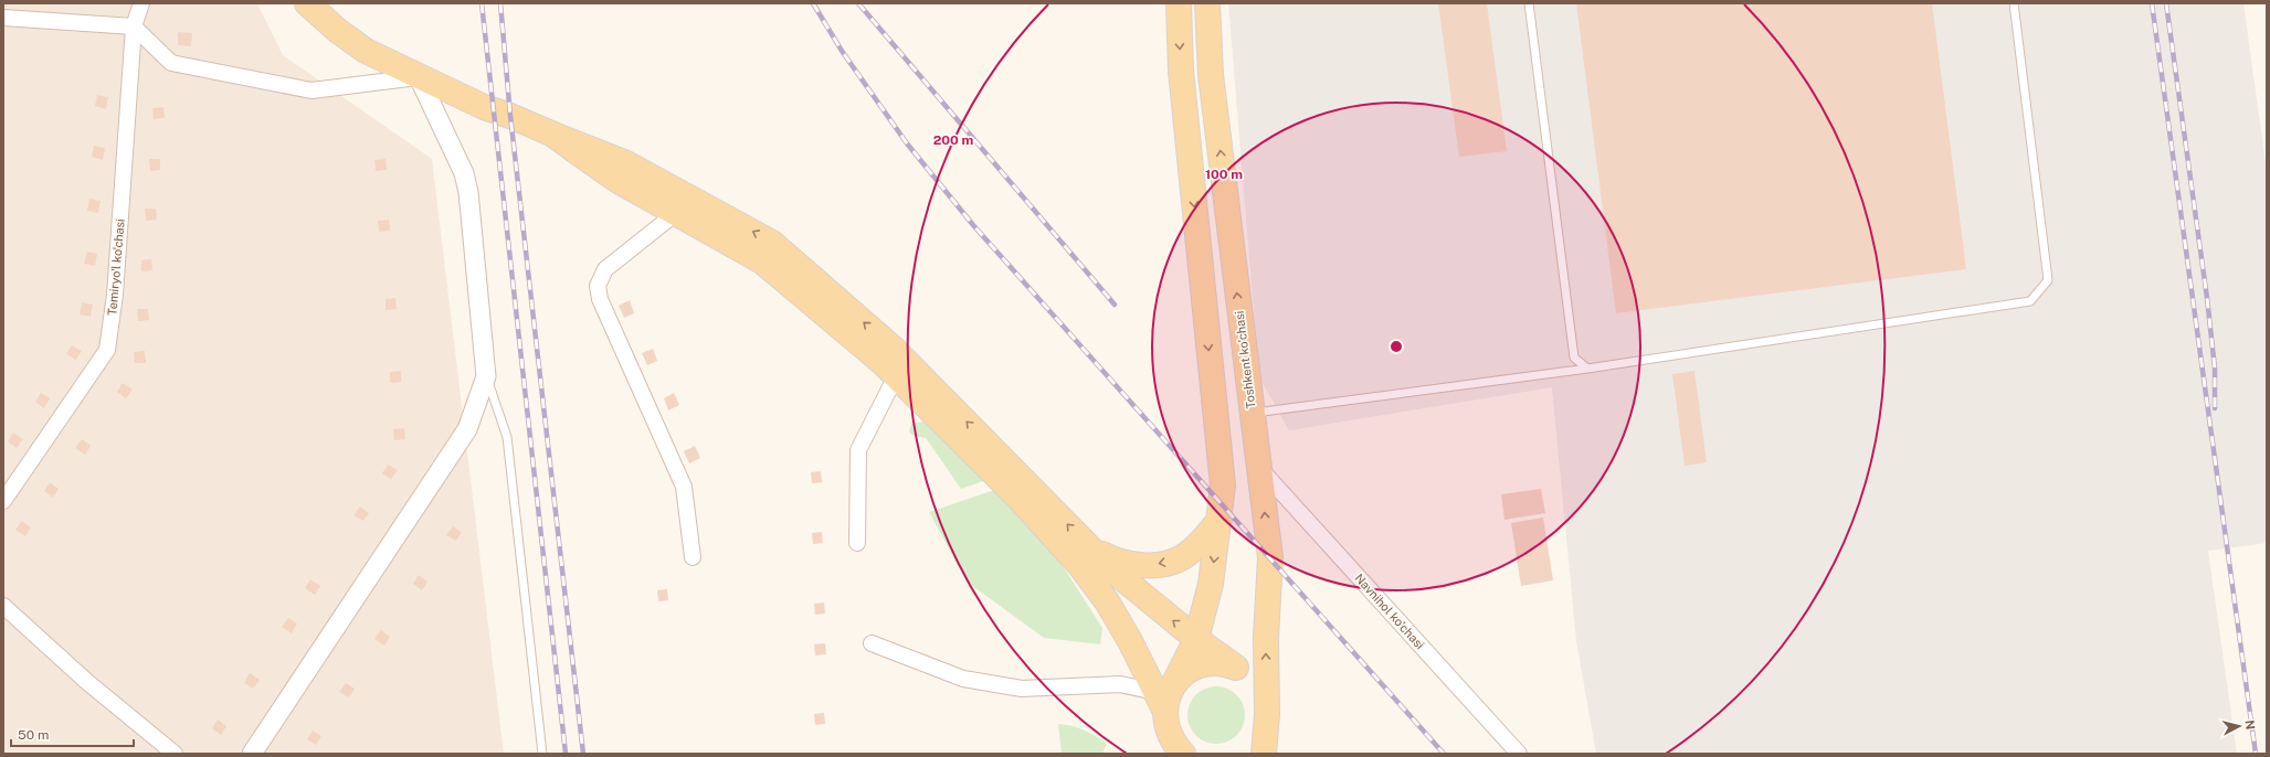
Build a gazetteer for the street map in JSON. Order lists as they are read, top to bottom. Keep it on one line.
{"streets":{"main road":["Toshkent ko'chasi"],"street":["Temiryo'l ko'chasi","Navnihol ko'chasi"]},"crossings":[["Toshkent ko'chasi","Navnihol ko'chasi"]],"scale_bar":"50 m","north":"right","rings":["200 m","100 m"]}
